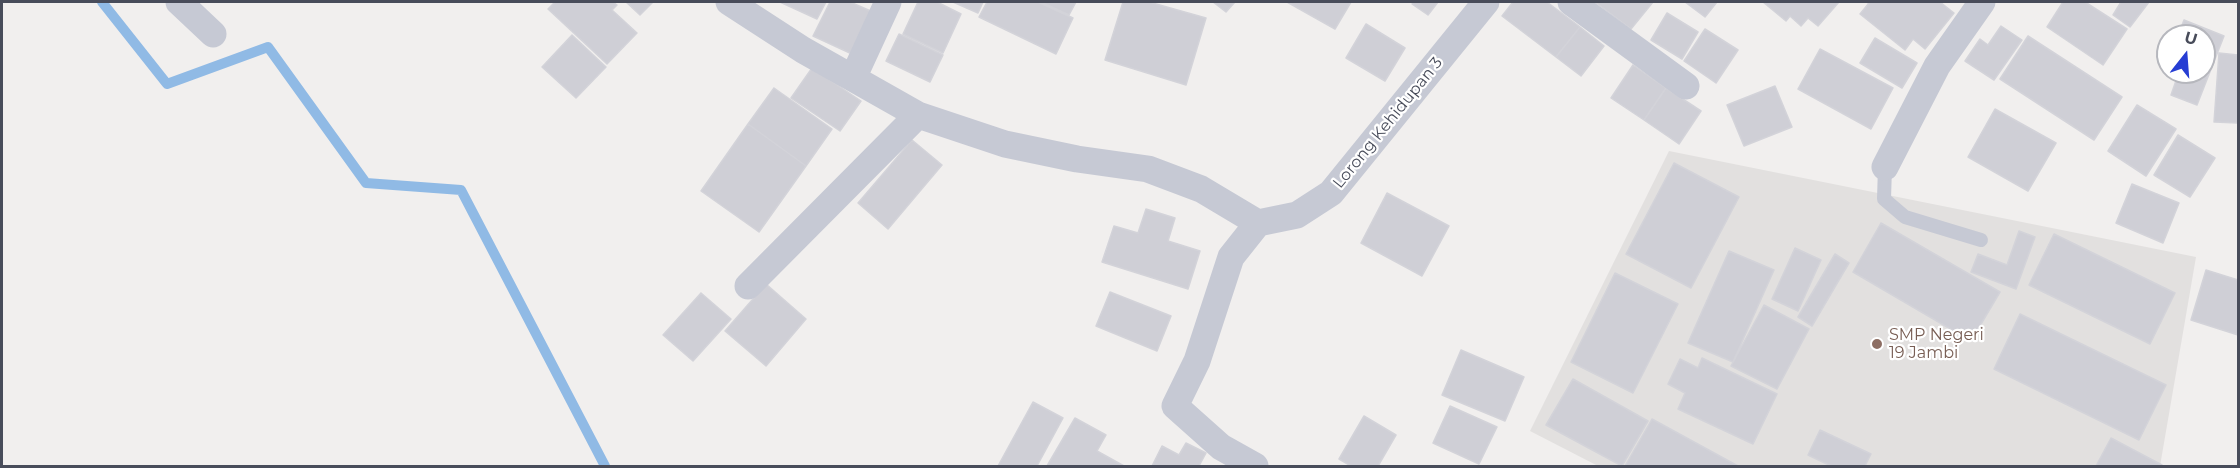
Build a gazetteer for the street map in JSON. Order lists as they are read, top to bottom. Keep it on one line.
{"streets":{"street":["Lorong Kehidupan 3"]},"places":["SMP Negeri 19 Jambi"],"north":"top"}
